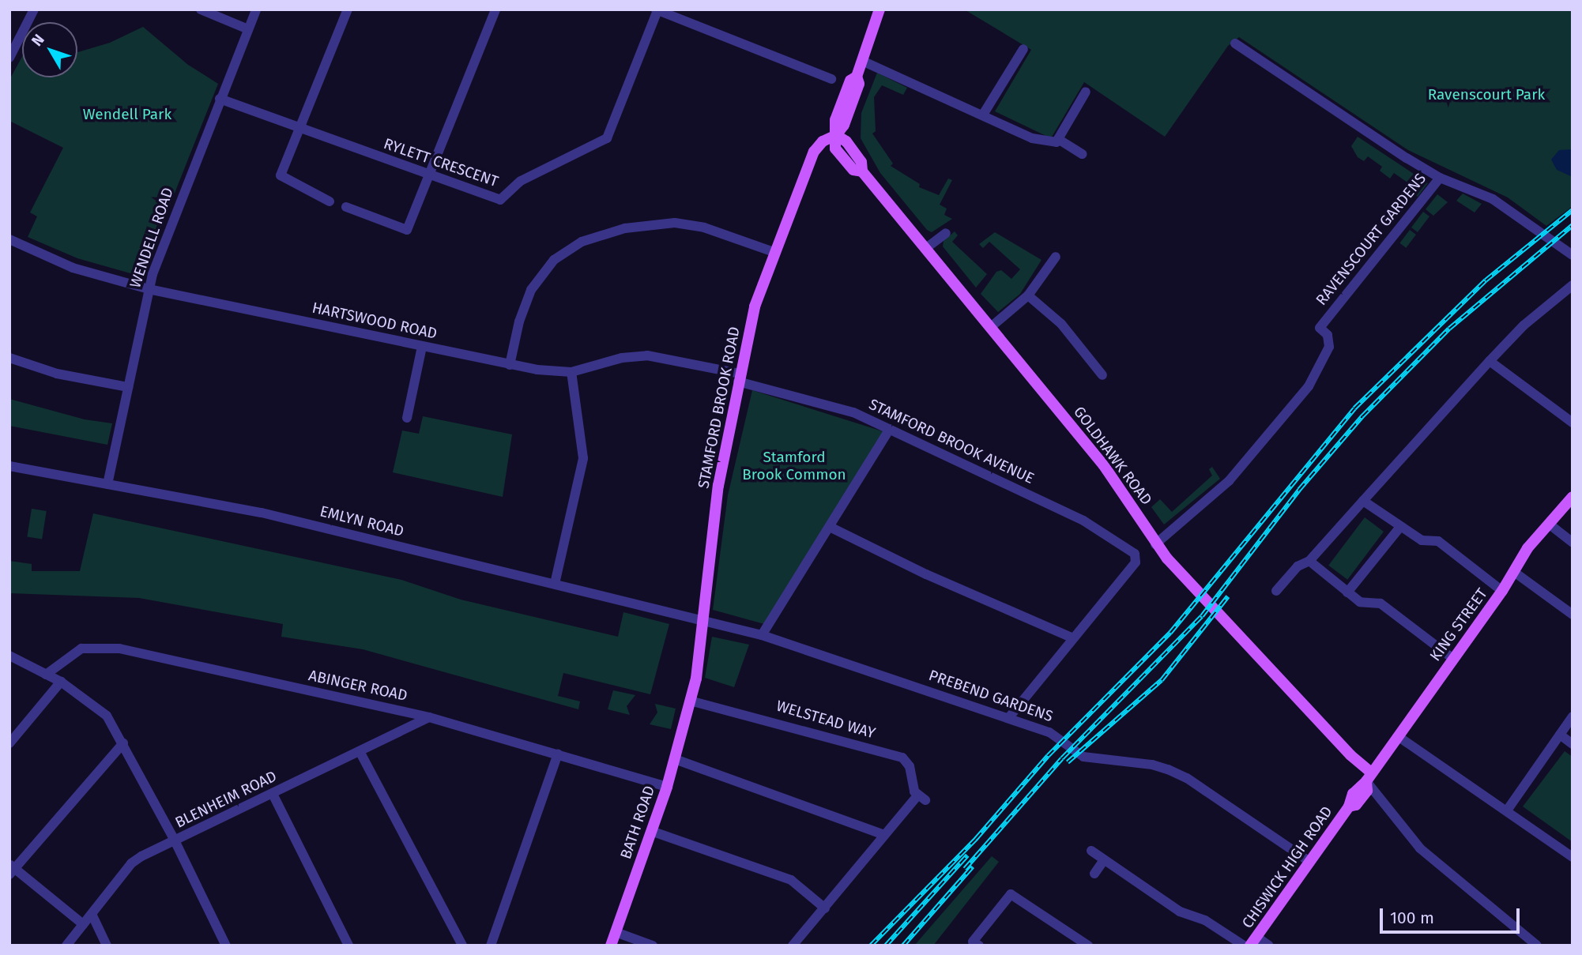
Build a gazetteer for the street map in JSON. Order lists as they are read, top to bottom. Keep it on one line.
{"streets":{"main road":["STAMFORD BROOK ROAD","GOLDHAWK ROAD","KING STREET","BATH ROAD","CHISWICK HIGH ROAD"],"street":["RYLETT CRESCENT","WENDELL ROAD","RAVENSCOURT GARDENS","HARTSWOOD ROAD","STAMFORD BROOK AVENUE","EMLYN ROAD","ABINGER ROAD","PREBEND GARDENS","WELSTEAD WAY","BLENHEIM ROAD"]},"crossings":[["RYLETT CRESCENT","WENDELL ROAD"],["WENDELL ROAD","HARTSWOOD ROAD"],["WENDELL ROAD","EMLYN ROAD"],["RAVENSCOURT GARDENS","GOLDHAWK ROAD"],["HARTSWOOD ROAD","STAMFORD BROOK ROAD"],["HARTSWOOD ROAD","STAMFORD BROOK AVENUE"],["STAMFORD BROOK ROAD","STAMFORD BROOK AVENUE"],["STAMFORD BROOK ROAD","GOLDHAWK ROAD"],["STAMFORD BROOK ROAD","EMLYN ROAD"],["STAMFORD BROOK ROAD","PREBEND GARDENS"],["STAMFORD BROOK ROAD","WELSTEAD WAY"],["STAMFORD BROOK ROAD","BATH ROAD"],["GOLDHAWK ROAD","KING STREET"],["GOLDHAWK ROAD","CHISWICK HIGH ROAD"],["EMLYN ROAD","PREBEND GARDENS"],["KING STREET","CHISWICK HIGH ROAD"],["ABINGER ROAD","BLENHEIM ROAD"],["ABINGER ROAD","BATH ROAD"],["PREBEND GARDENS","CHISWICK HIGH ROAD"],["WELSTEAD WAY","BATH ROAD"]],"parks":["Ravenscourt Park","Wendell Park","Stamford Brook Common"],"scale_bar":"100 m","north":"top left"}
